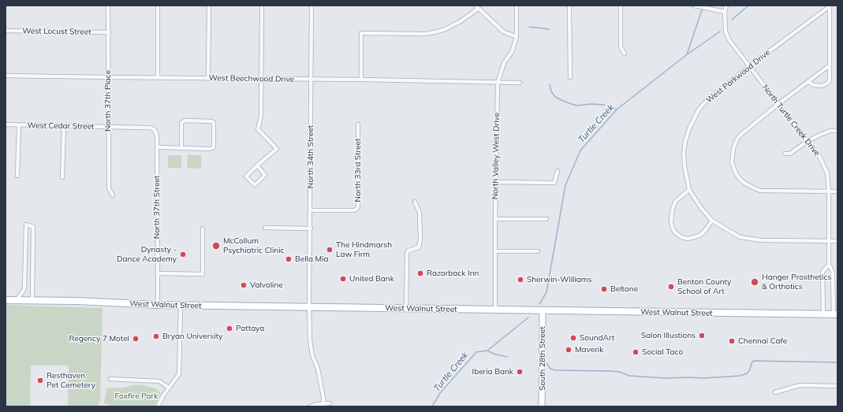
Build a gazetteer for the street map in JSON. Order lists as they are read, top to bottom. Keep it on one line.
{"streets":{"main road":["West Walnut Street"],"street":["West Locust Street","West Parkwood Drive","West Beechwood Drive","North 37th Place","North Turtle Creek Drive","West Cedar Street","North Valley West Drive","North 34th Street","North 33rd Street","North 37th Street","South 28th Street"]},"crossings":[["West Locust Street","North 37th Place"],["West Parkwood Drive","North Turtle Creek Drive"],["West Beechwood Drive","North 37th Place"],["West Beechwood Drive","North Valley West Drive"],["West Beechwood Drive","North 34th Street"],["North 37th Place","West Cedar Street"],["North Turtle Creek Drive","West Walnut Street"],["West Cedar Street","North 37th Street"],["North Valley West Drive","West Walnut Street"],["North 34th Street","North 33rd Street"],["North 34th Street","West Walnut Street"],["North 37th Street","West Walnut Street"],["West Walnut Street","South 28th Street"]],"water":["Turtle Creek"],"parks":["Foxfire Park"],"places":["McCollum Psychiatric Clinic","The Hindmarsh Law Firm","Dynasty - Dance Academy","Bella Mia","Razorback Inn","United Bank","Sherwin-Williams","Hanger Prosthetics & Orthotics","Valvoline","Benton County School of Art","Beltone","Pattaya","Salon Illustions","Bryan University","SoundArt","Regency 7 Motel","Chennai Cafe","Maverik","Social Taco","Iberia Bank","Resthaven Pet Cemetery"]}
